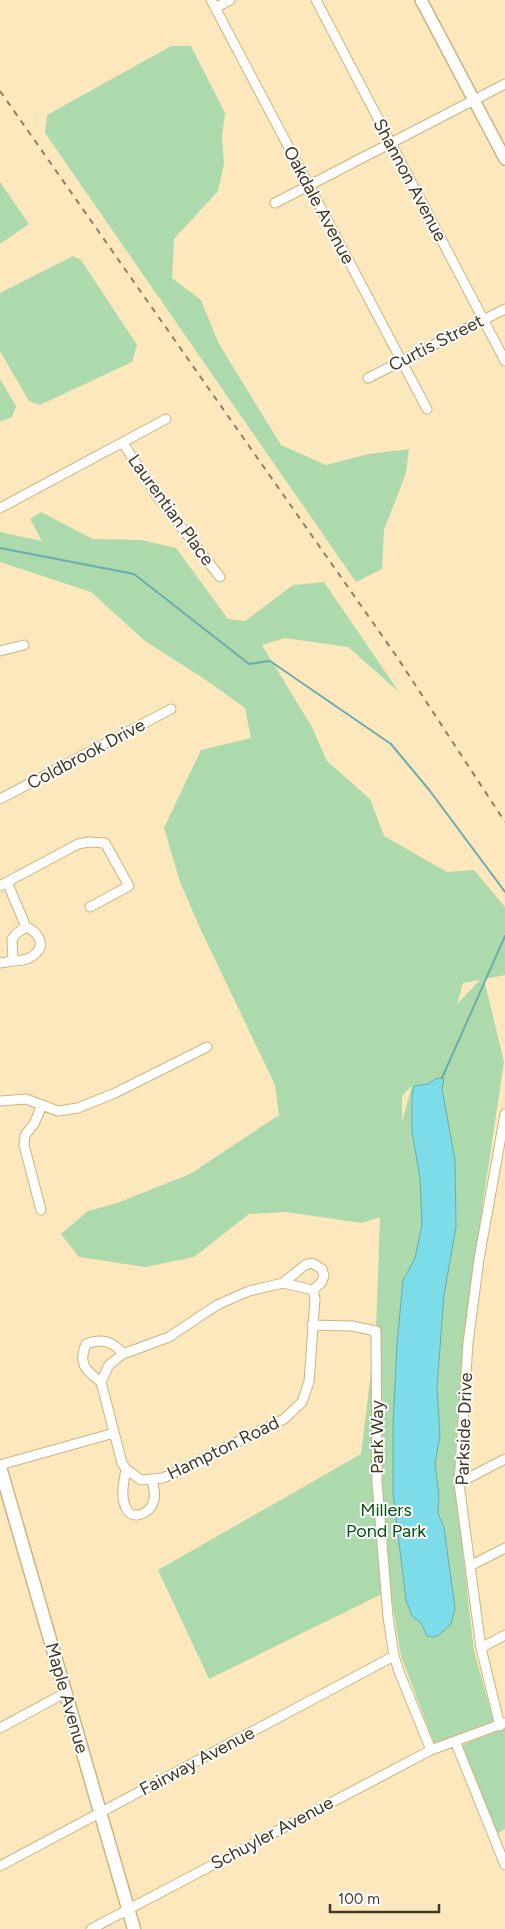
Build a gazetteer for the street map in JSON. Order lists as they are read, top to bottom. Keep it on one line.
{"streets":{"main road":["Maple Avenue"],"street":["Shannon Avenue","Oakdale Avenue","Curtis Street","Laurentian Place","Coldbrook Drive","Parkside Drive","Park Way","Hampton Road","Fairway Avenue","Schuyler Avenue"]},"crossings":[["Shannon Avenue","Curtis Street"],["Oakdale Avenue","Curtis Street"],["Parkside Drive","Schuyler Avenue"],["Park Way","Hampton Road"],["Park Way","Fairway Avenue"],["Park Way","Schuyler Avenue"],["Maple Avenue","Fairway Avenue"],["Maple Avenue","Schuyler Avenue"]],"parks":["Millers Pond Park"],"scale_bar":"100 m"}
